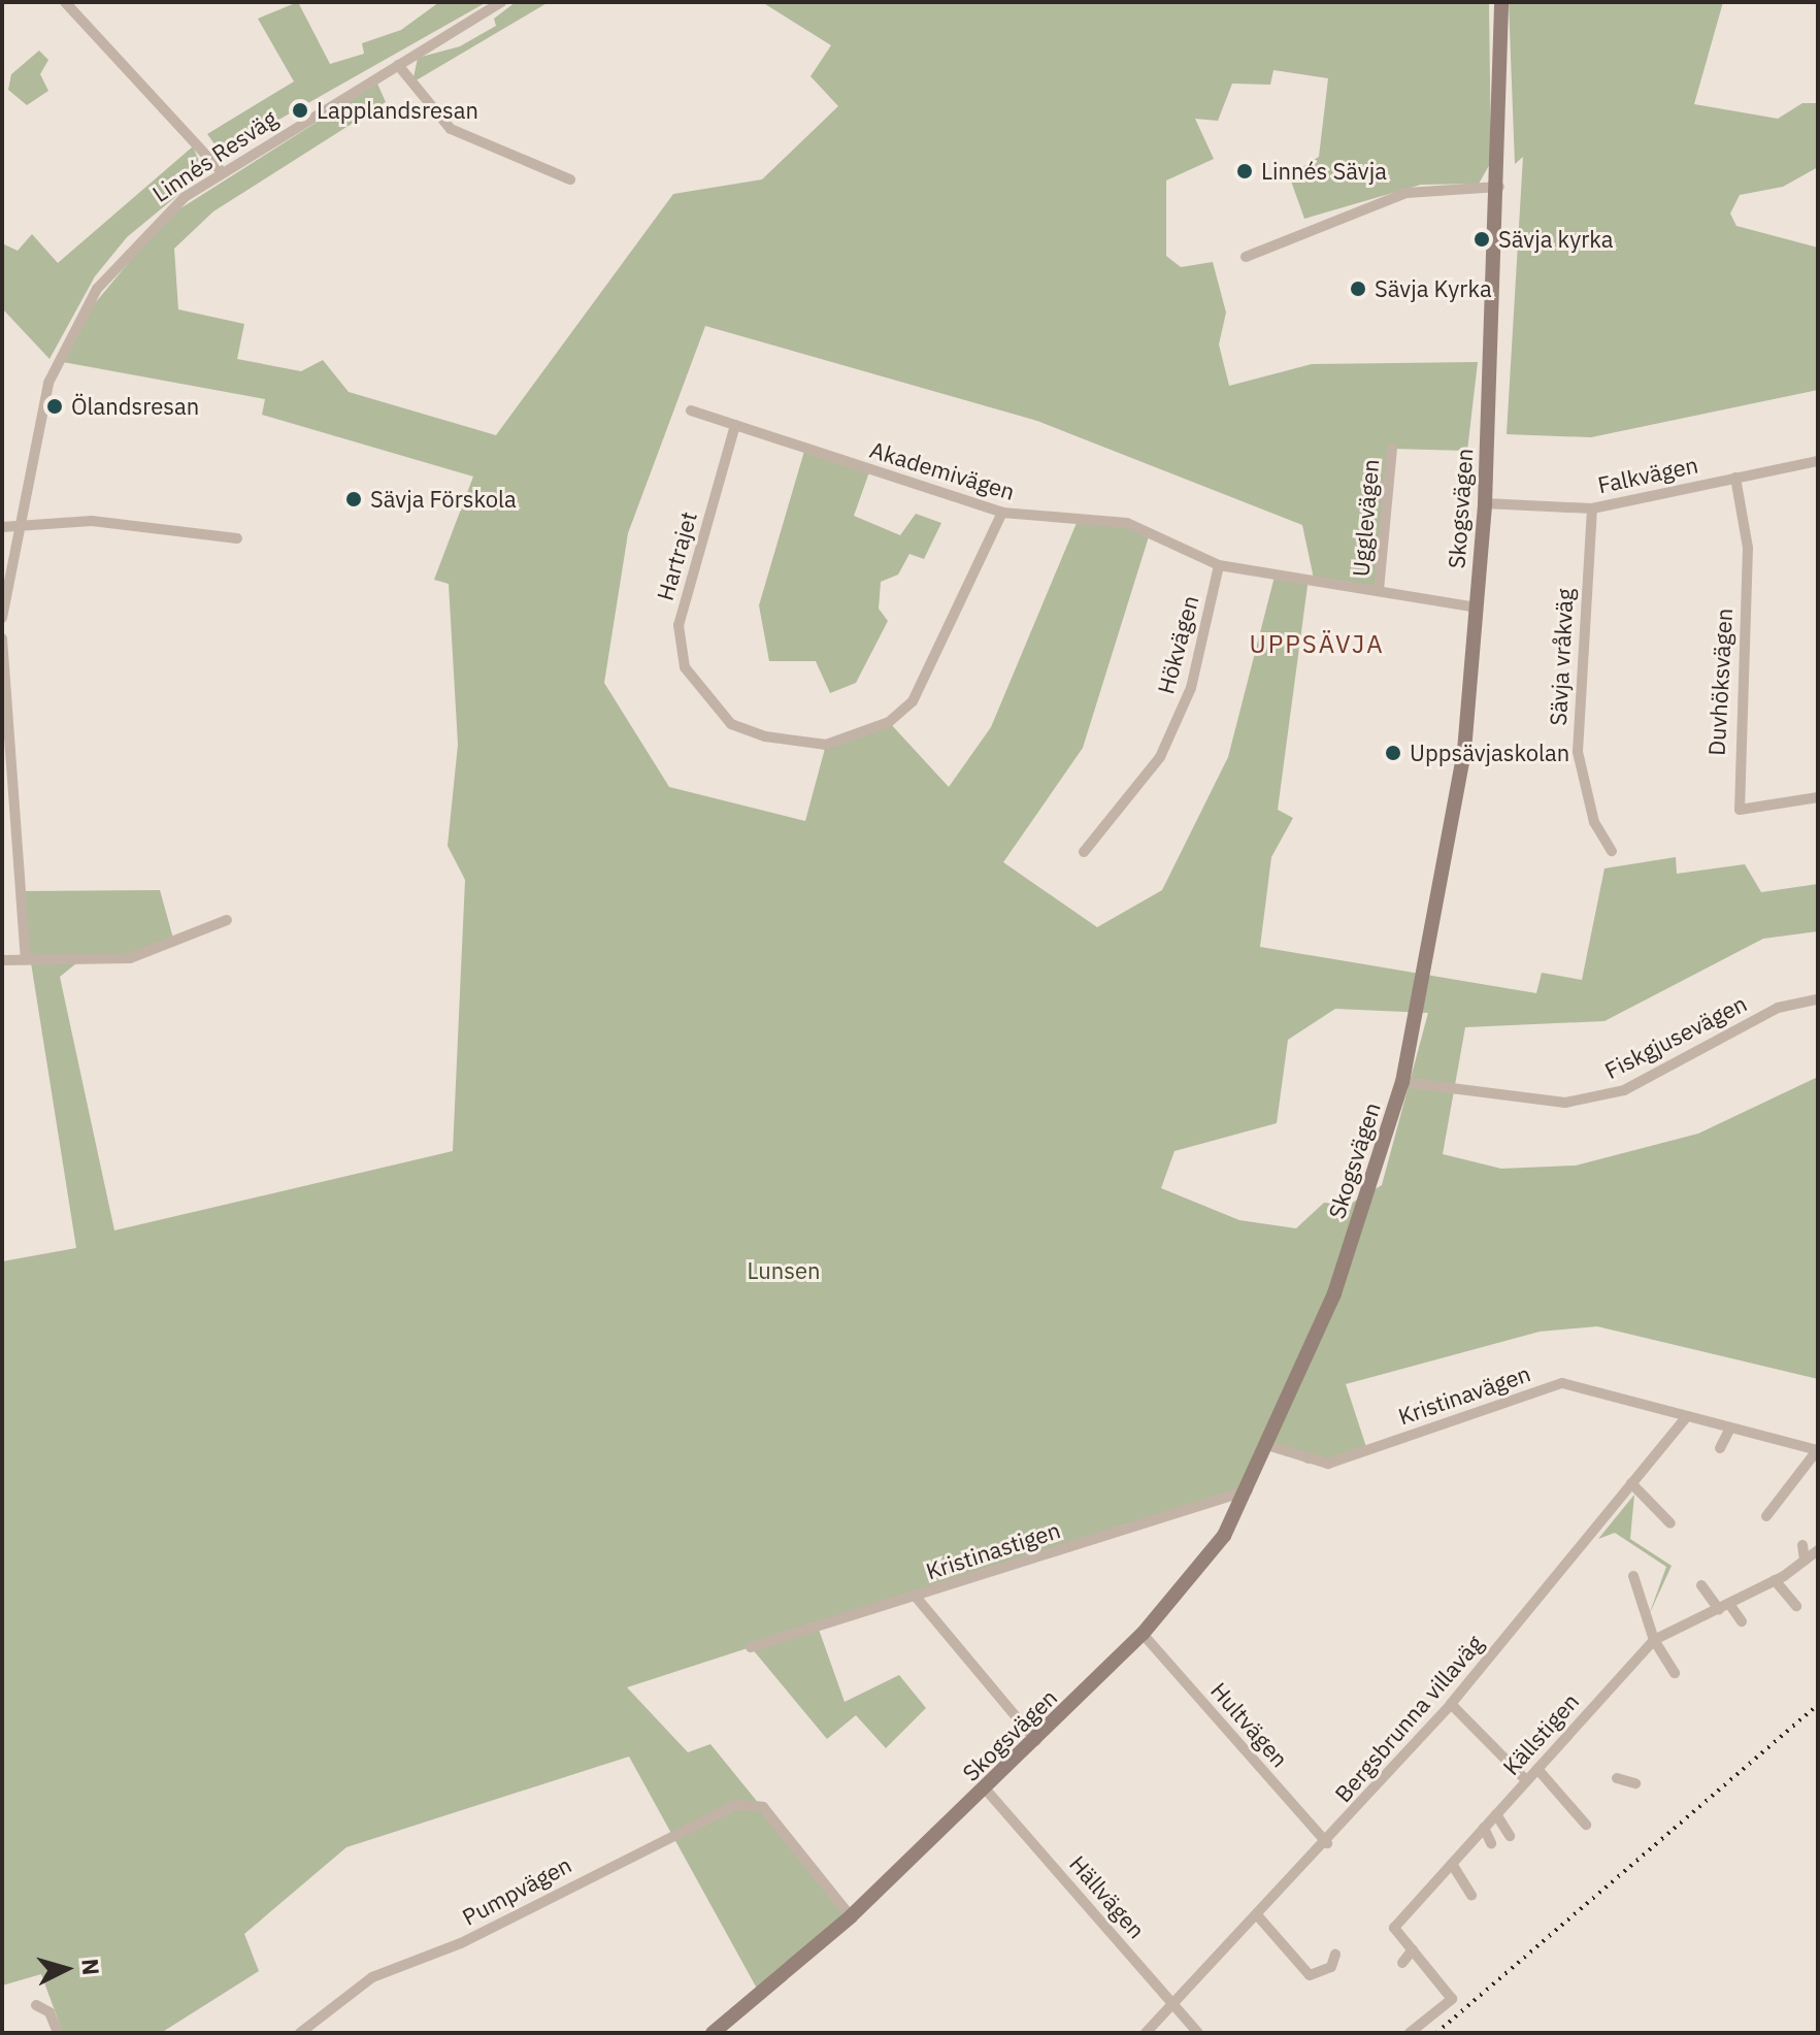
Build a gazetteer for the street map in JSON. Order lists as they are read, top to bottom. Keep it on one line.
{"streets":{"street":["Linnés Resväg","Akademivägen","Falkvägen","Skogsvägen","Ugglevägen","Hartrajet","Hökvägen","Sävja vråkväg","Duvhöksvägen","Fiskgjusevägen","Kristinavägen","Kristinastigen","Bergsbrunna villaväg","Hultvägen","Källstigen","Pumpvägen","Hällvägen"]},"crossings":[["Akademivägen","Skogsvägen"],["Akademivägen","Ugglevägen"],["Akademivägen","Hartrajet"],["Akademivägen","Hökvägen"],["Falkvägen","Skogsvägen"],["Falkvägen","Sävja vråkväg"],["Falkvägen","Duvhöksvägen"],["Skogsvägen","Fiskgjusevägen"],["Skogsvägen","Kristinavägen"],["Skogsvägen","Kristinastigen"],["Skogsvägen","Hultvägen"],["Skogsvägen","Pumpvägen"],["Skogsvägen","Hällvägen"],["Kristinavägen","Bergsbrunna villaväg"],["Bergsbrunna villaväg","Hultvägen"],["Bergsbrunna villaväg","Hällvägen"]],"districts":["UPPSÄVJA"],"parks":["Lunsen"],"places":["Lapplandsresan","Linnés Sävja","Sävja kyrka","Sävja Kyrka","Ölandsresan","Sävja Förskola","Uppsävjaskolan"],"north":"right"}
